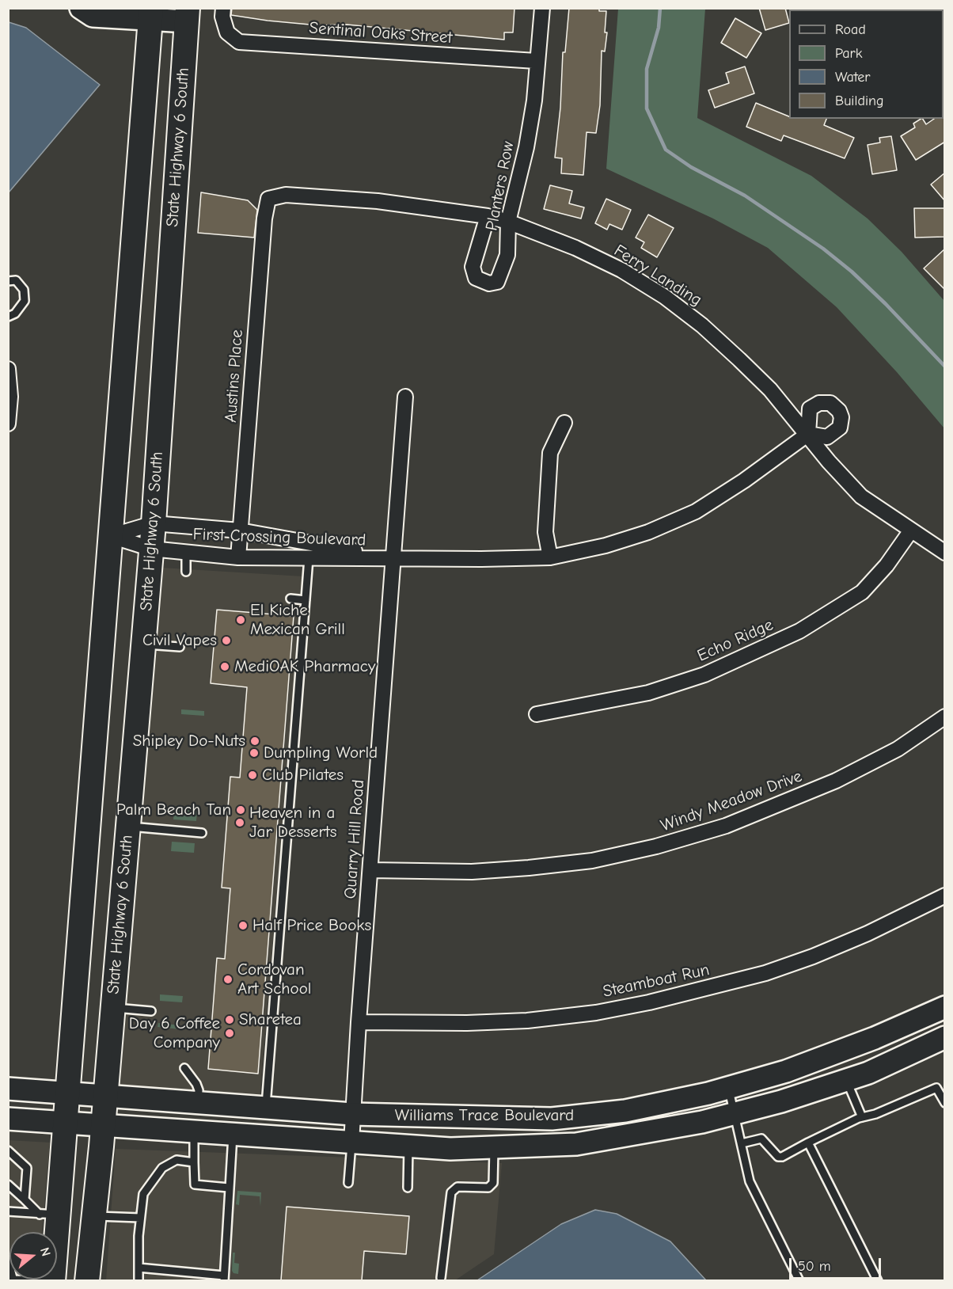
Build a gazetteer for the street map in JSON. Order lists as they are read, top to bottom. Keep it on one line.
{"streets":{"main road":["State Highway 6 South","Williams Trace Boulevard"],"street":["Sentinal Oaks Street","Planters Row","Ferry Landing","Austins Place","First Crossing Boulevard","Echo Ridge","Windy Meadow Drive","Quarry Hill Road","Steamboat Run"]},"crossings":[["Sentinal Oaks Street","Planters Row"],["State Highway 6 South","First Crossing Boulevard"],["State Highway 6 South","Williams Trace Boulevard"],["Planters Row","Ferry Landing"],["Ferry Landing","Austins Place"],["Ferry Landing","First Crossing Boulevard"],["Ferry Landing","Echo Ridge"],["Austins Place","First Crossing Boulevard"],["First Crossing Boulevard","Quarry Hill Road"],["Windy Meadow Drive","Quarry Hill Road"],["Quarry Hill Road","Steamboat Run"],["Quarry Hill Road","Williams Trace Boulevard"]],"places":["El Kiche Mexican Grill","Civil Vapes","MediOAK Pharmacy","Shipley Do-Nuts","Dumpling World","Club Pilates","Palm Beach Tan","Heaven in a Jar Desserts","Half Price Books","Cordovan Art School","Sharetea","Day 6 Coffee Company"],"legend":["Road","Park","Water","Building"],"scale_bar":"50 m","north":"right"}
